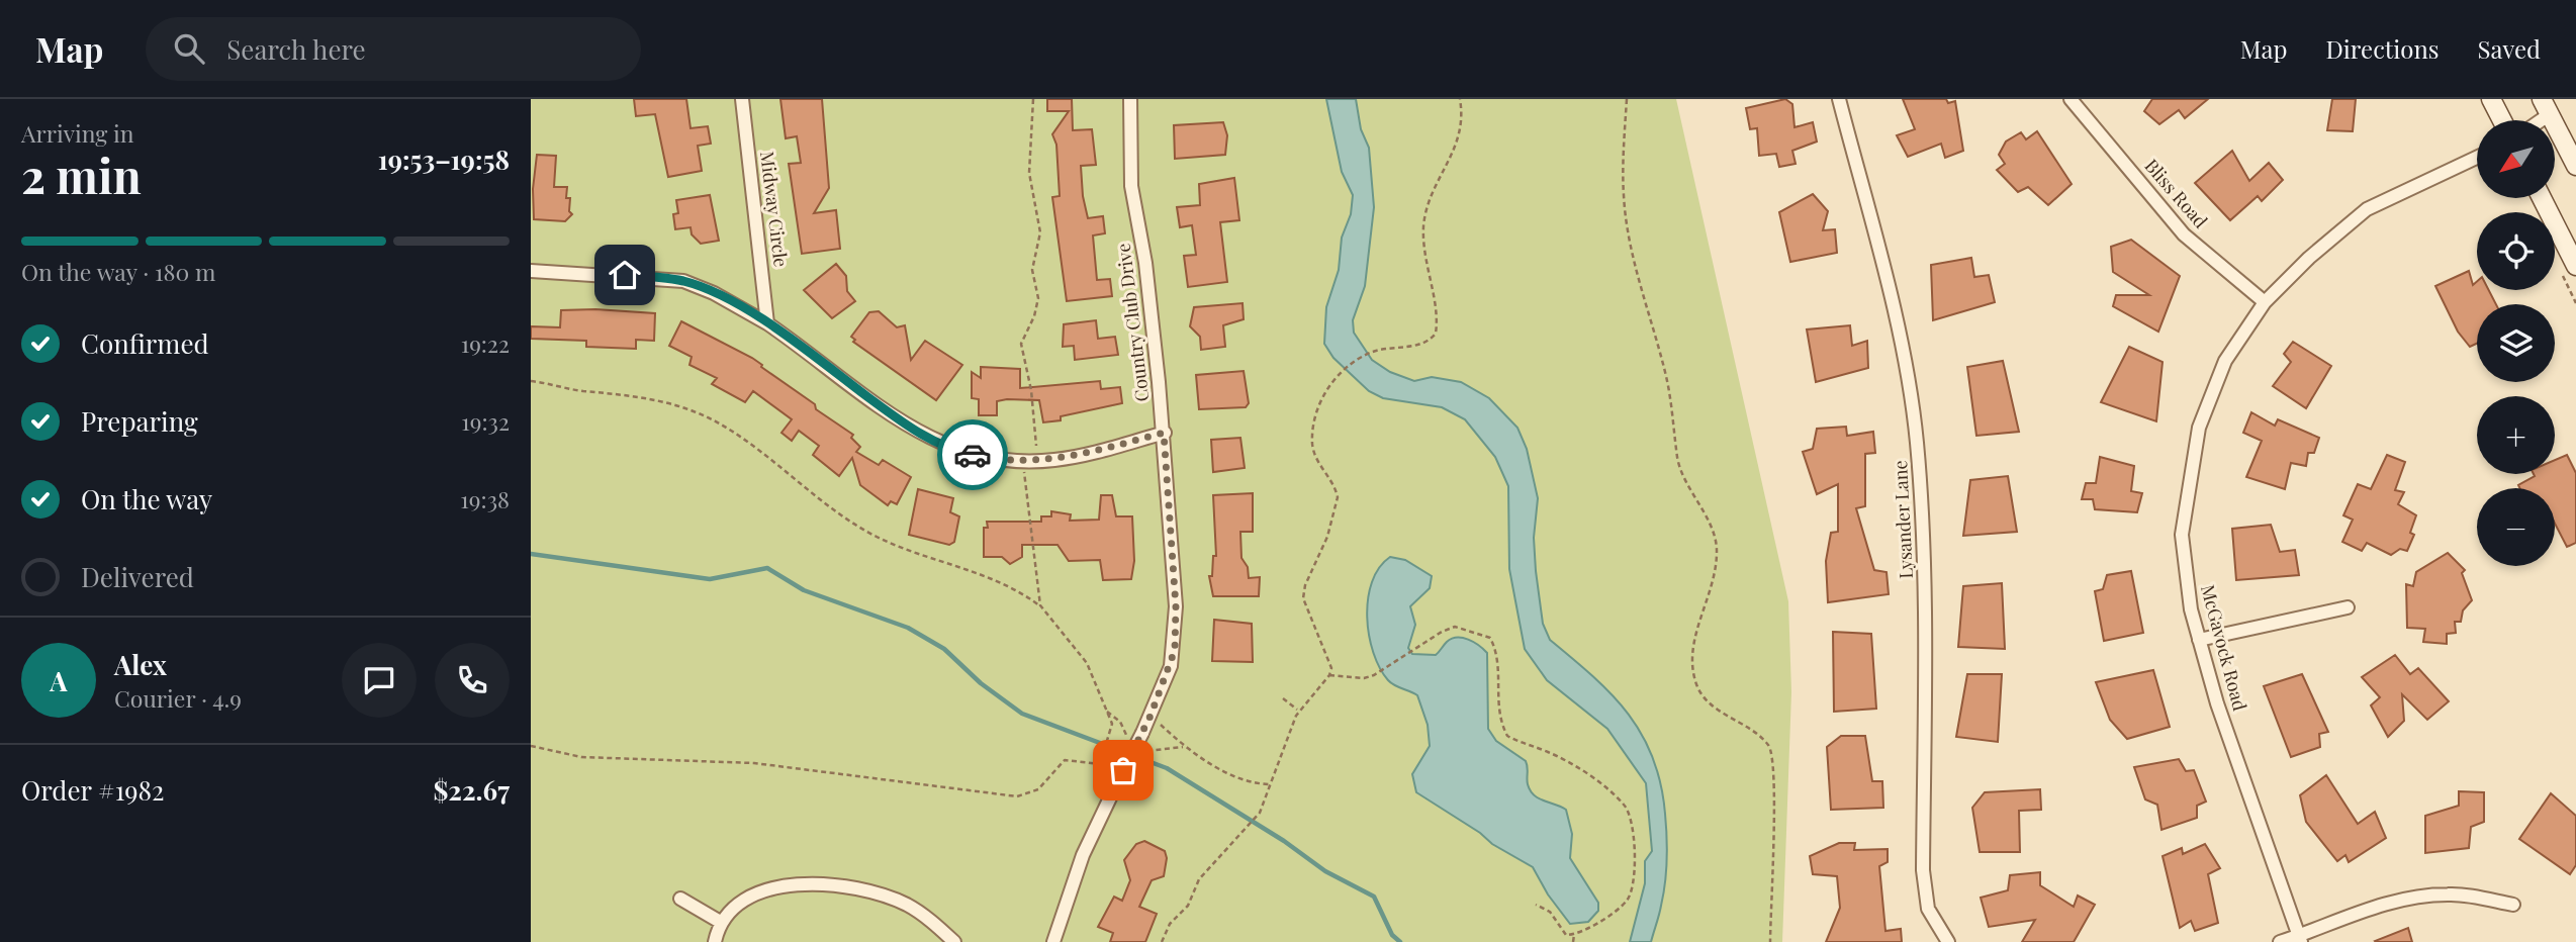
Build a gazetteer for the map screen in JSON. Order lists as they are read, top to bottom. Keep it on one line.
{"streets":{"street":["Bliss Road","Midway Circle","Country Club Drive","Lysander Lane","McGavock Road"]},"crossings":[["Bliss Road","McGavock Road"]],"north":"bottom left","page":{"header":"Map","search":"Search here","nav":["Map","Directions","Saved"],"heading":["2 min","Arriving in","19:53–19:58"],"panel":["Alex","Courier · 4.9","Order #1982","$22.67"],"map_buttons":["+","−"],"bar":"On the way · 180 m","list":[["Confirmed","19:22"],["Preparing","19:32"],["On the way","19:38"],"Delivered"],"round":"A"}}
